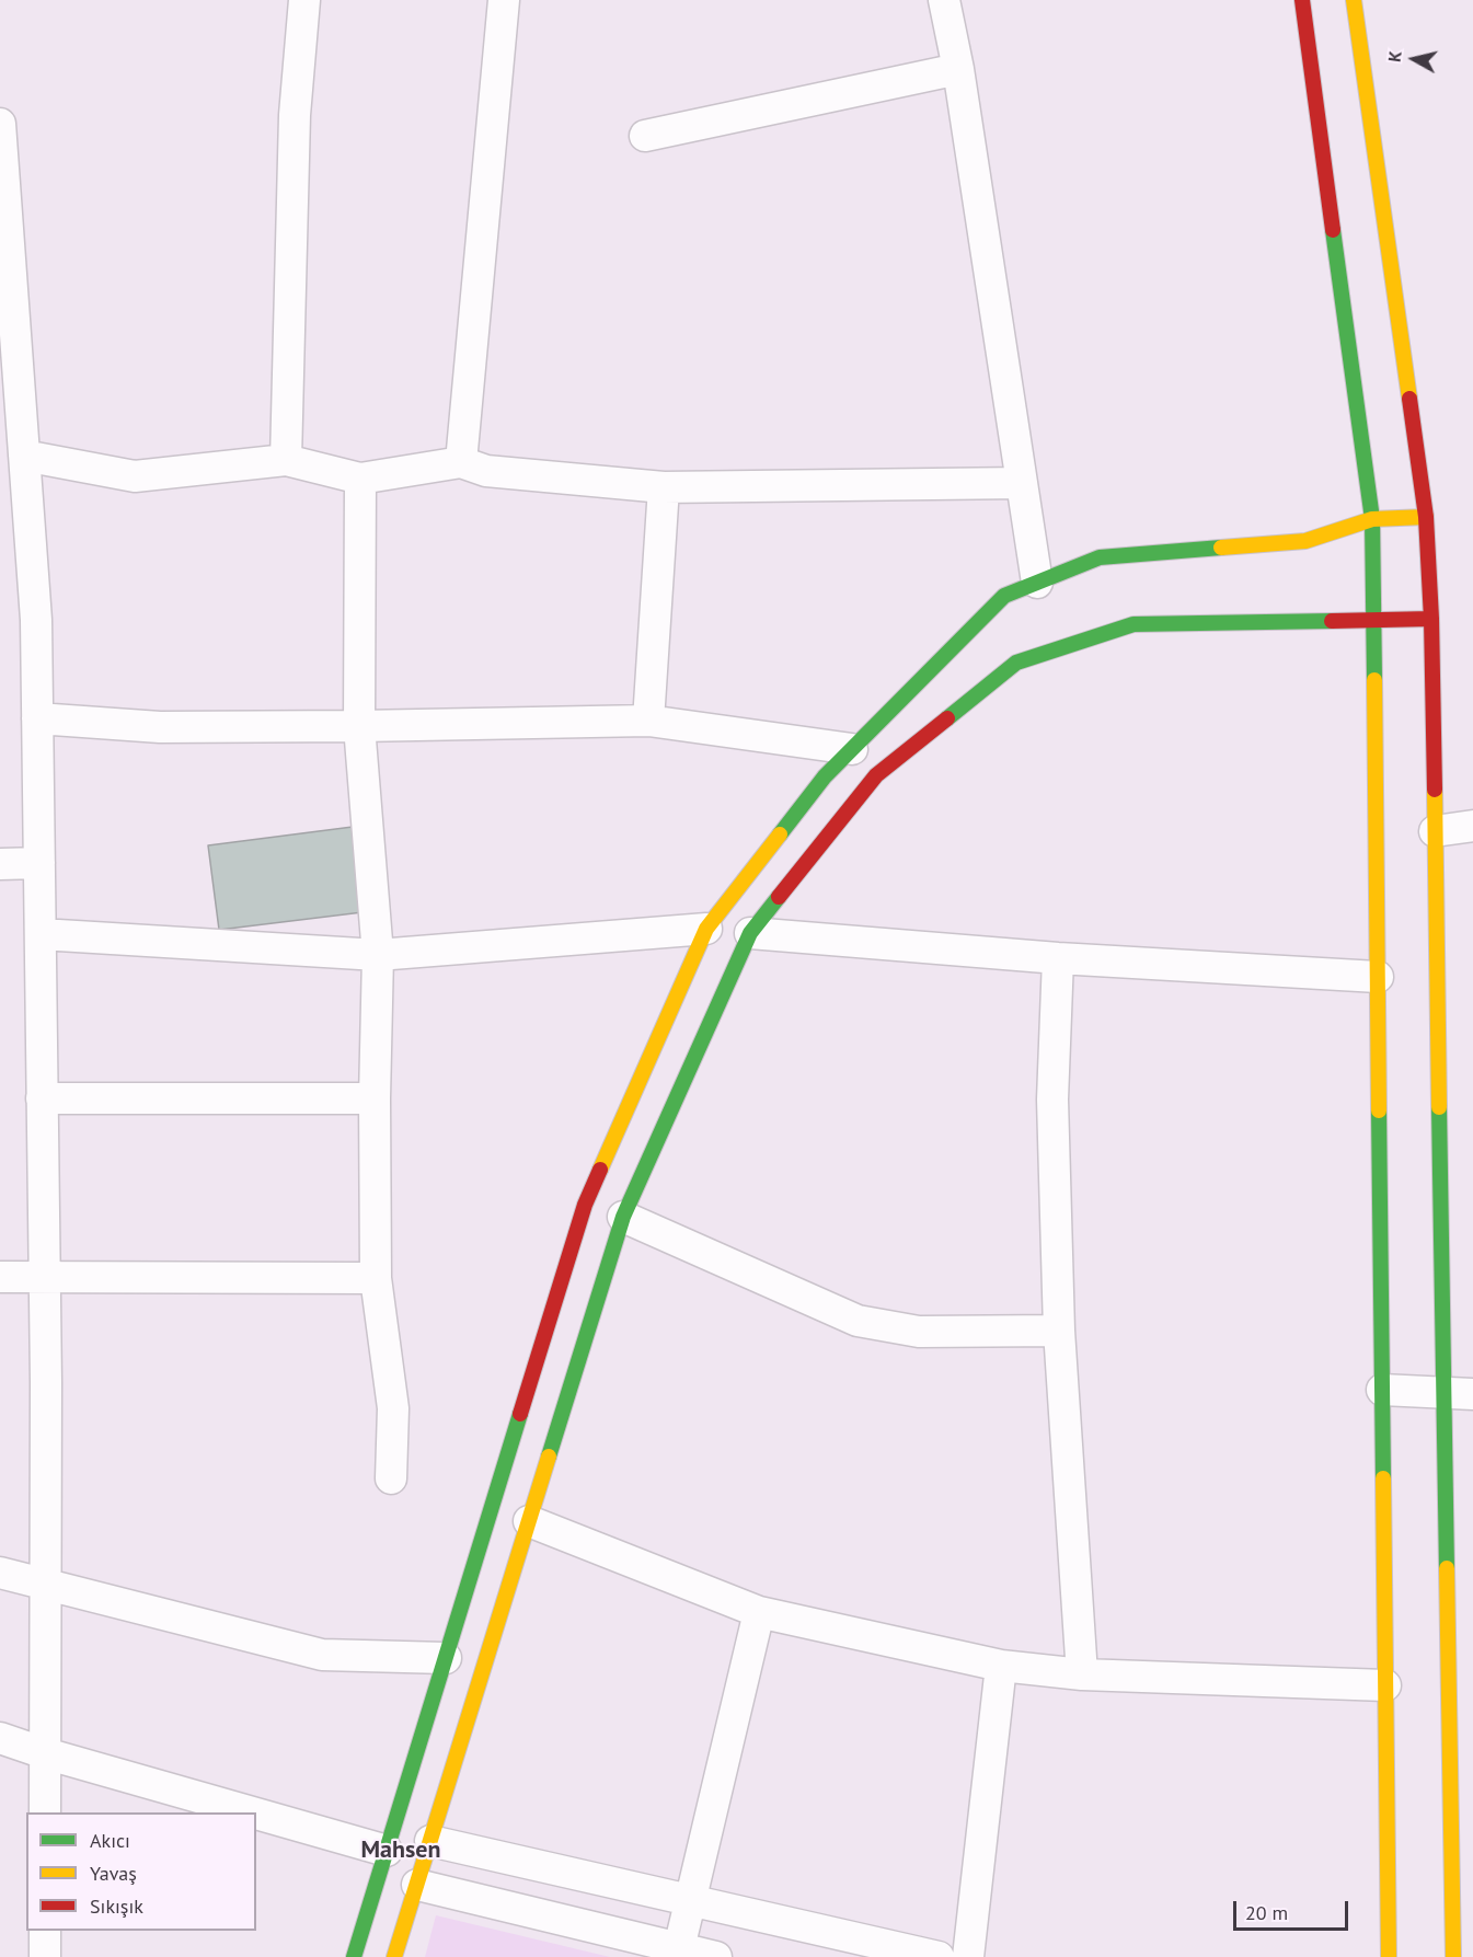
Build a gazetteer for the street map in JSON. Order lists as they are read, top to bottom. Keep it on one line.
{"districts":["Mahsen"],"legend":["Akıcı","Yavaş","Sıkışık"],"scale_bar":"20 m","north":"left"}
